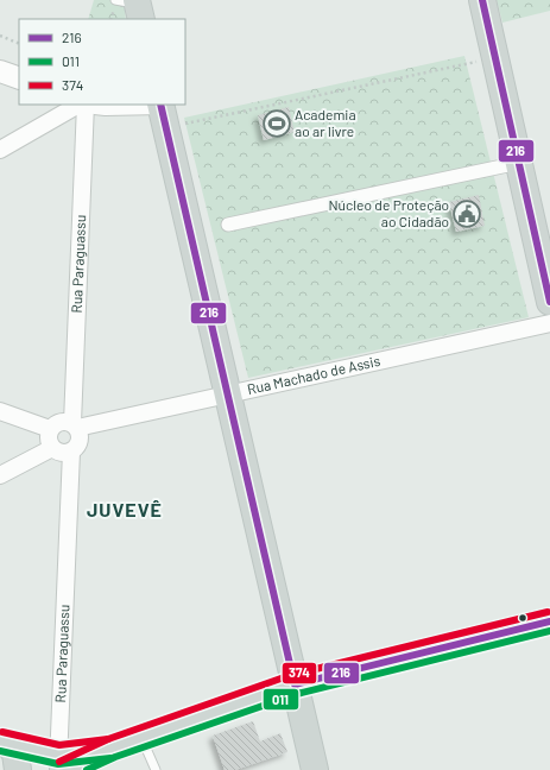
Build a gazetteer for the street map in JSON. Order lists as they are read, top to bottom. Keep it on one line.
{"streets":{"street":["Rua Paraguassu","Rua Machado de Assis"]},"crossings":[["Rua Paraguassu","Rua Machado de Assis"]],"districts":["JUVEVÊ"],"places":{"sports":["Academia ao ar livre"],"public building":["Núcleo de Proteção ao Cidadão"]},"lines":["transit line 216","transit line 374","transit line 011"],"legend":["216","011","374"]}
